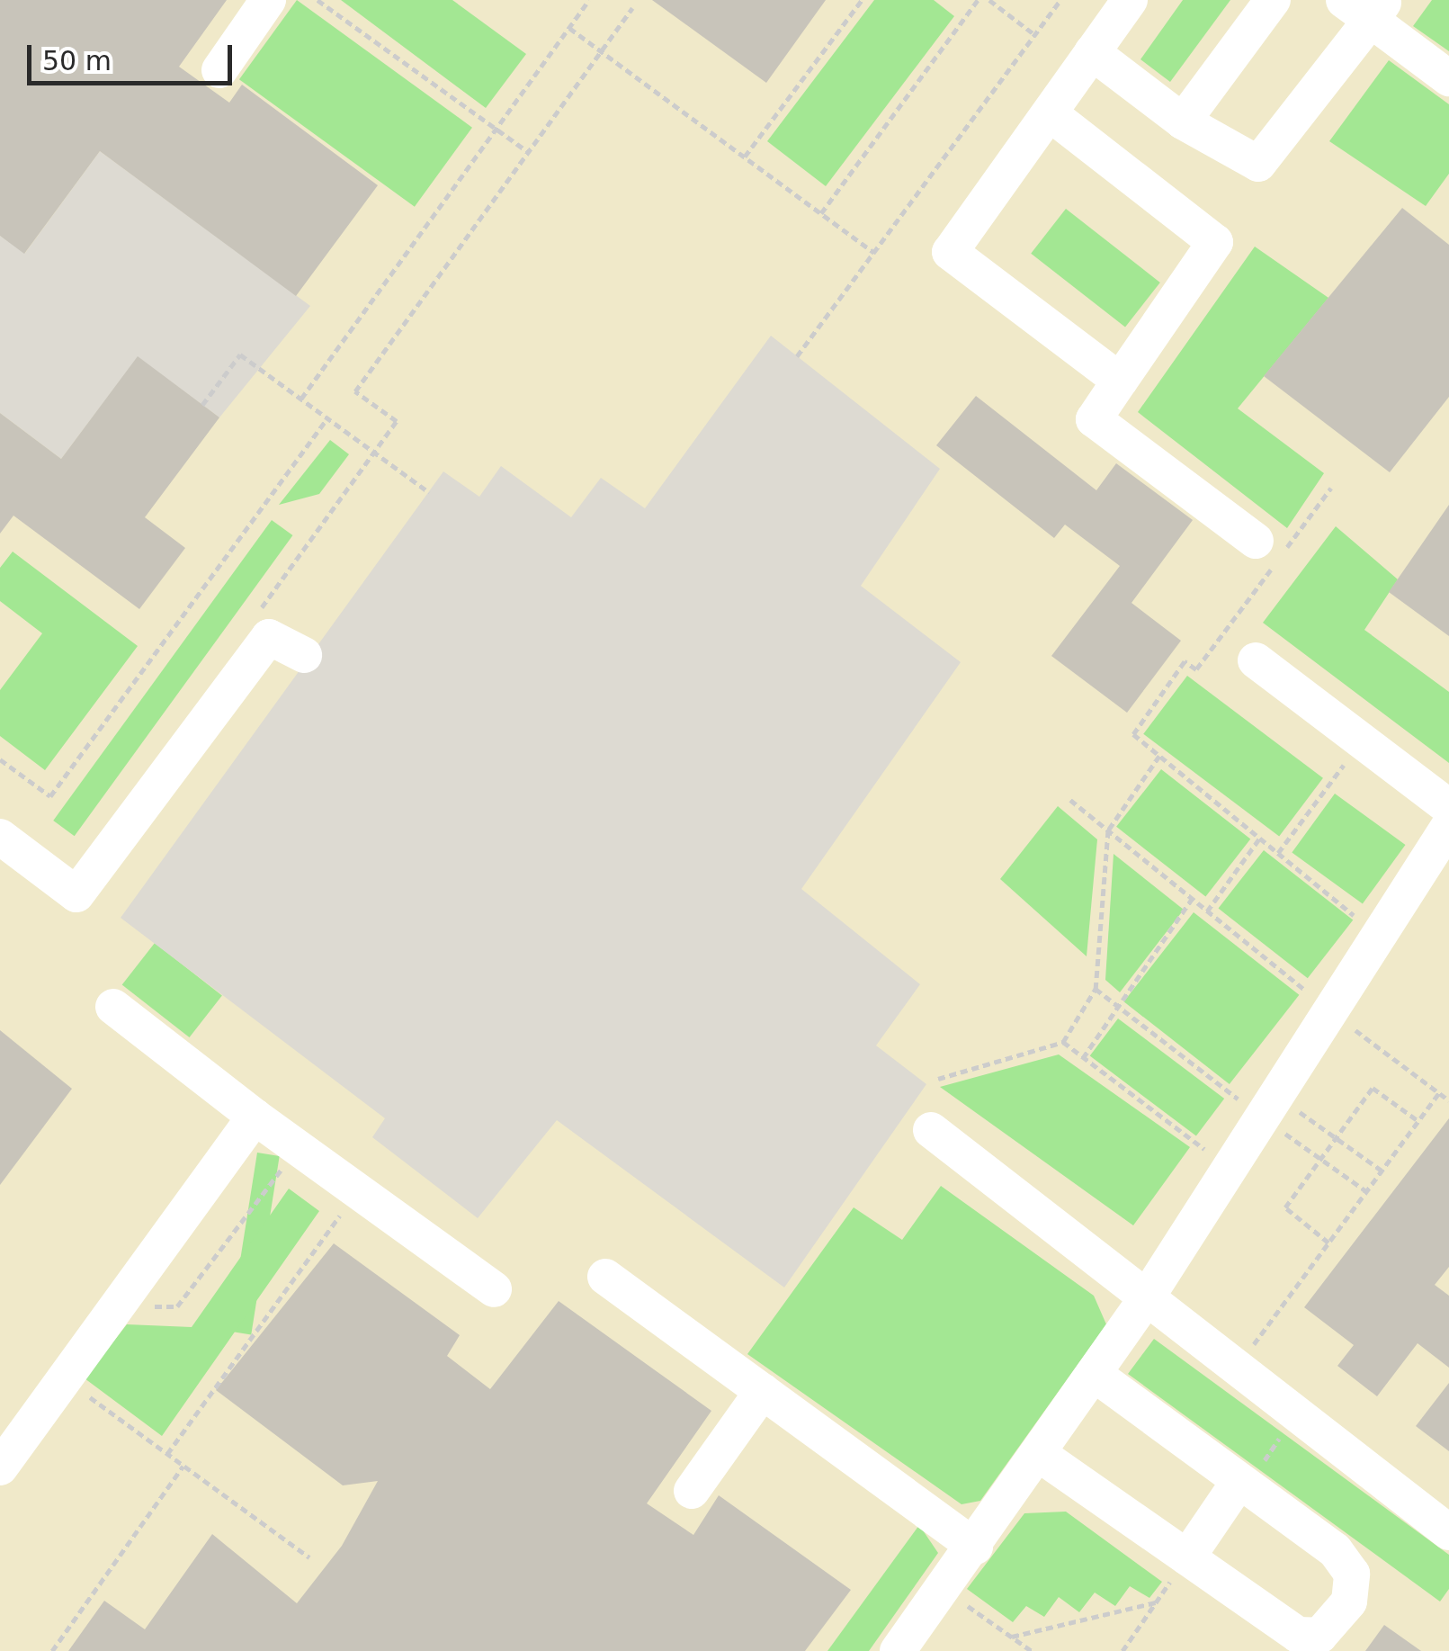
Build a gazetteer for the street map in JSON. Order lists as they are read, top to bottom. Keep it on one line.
{"scale_bar":"50 m"}
